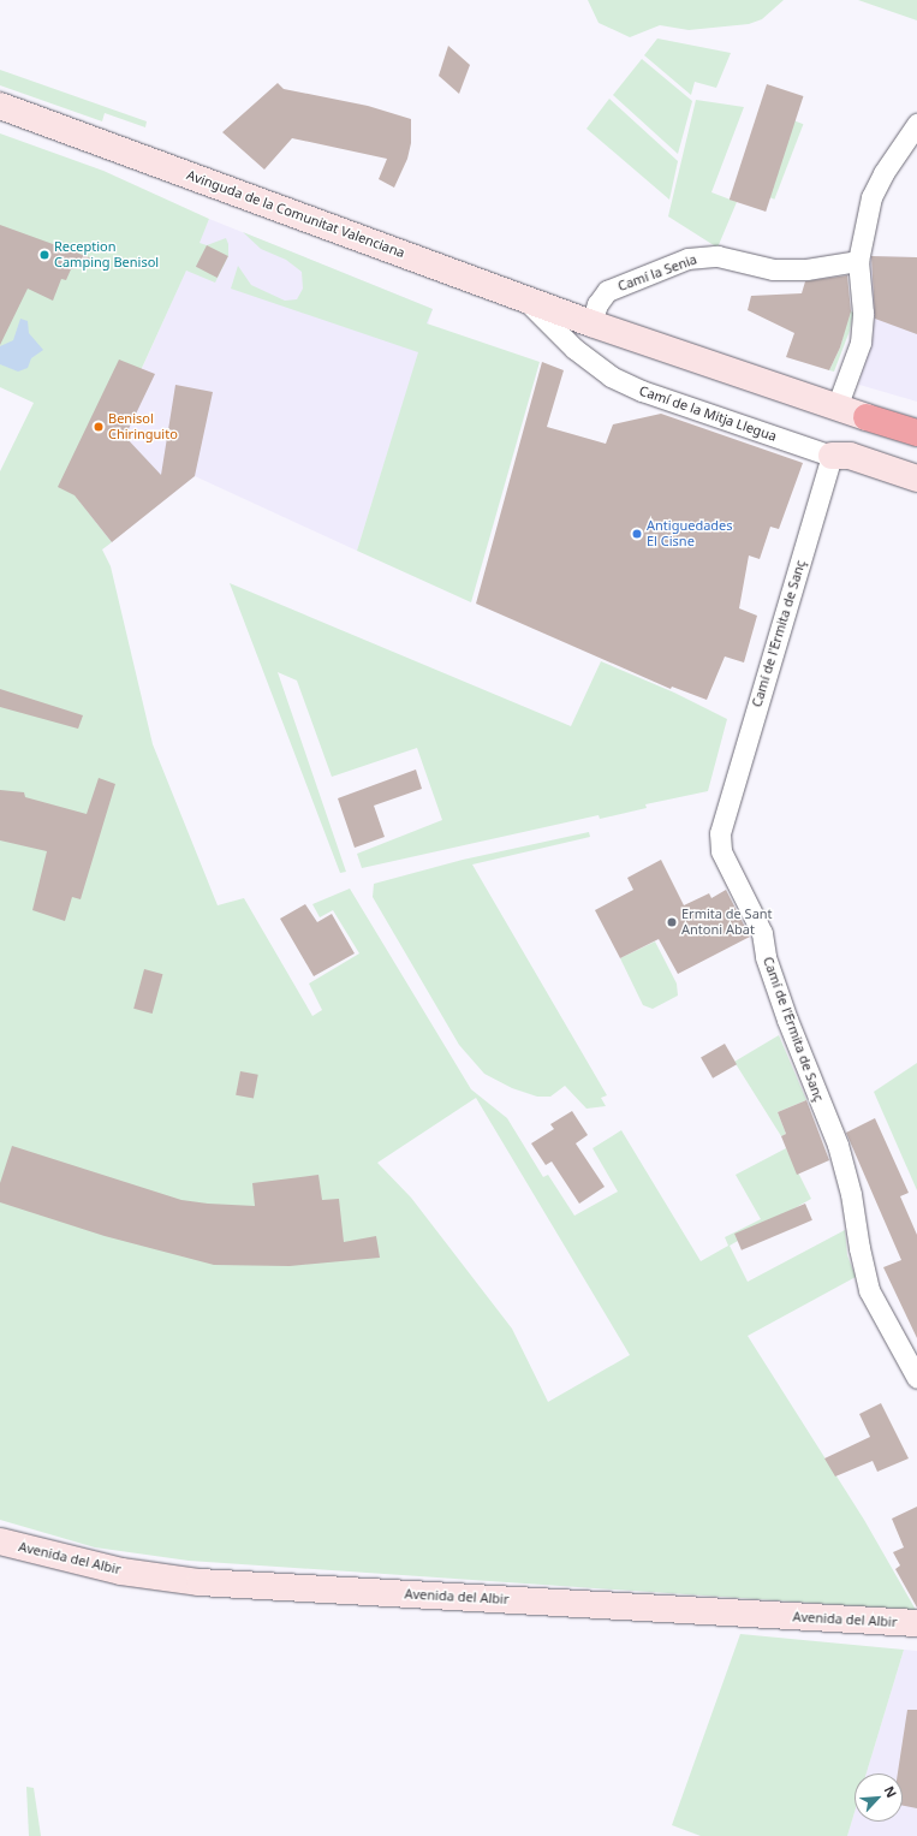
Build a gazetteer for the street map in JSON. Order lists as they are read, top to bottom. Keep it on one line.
{"streets":{"street":["Avinguda de la Comunitat Valenciana","Camí la Senia","Camí de la Mitja Llegua","Camí de l'Ermita de Sanç","Avenida del Albir"]},"crossings":[["Avinguda de la Comunitat Valenciana","Camí la Senia"],["Avinguda de la Comunitat Valenciana","Camí de la Mitja Llegua"],["Camí de la Mitja Llegua","Camí de l'Ermita de Sanç"]],"places":["Reception Camping Benisol","Benisol Chiringuito","Antiguedades El Cisne","Ermita de Sant Antoni Abat"],"north":"top right"}
